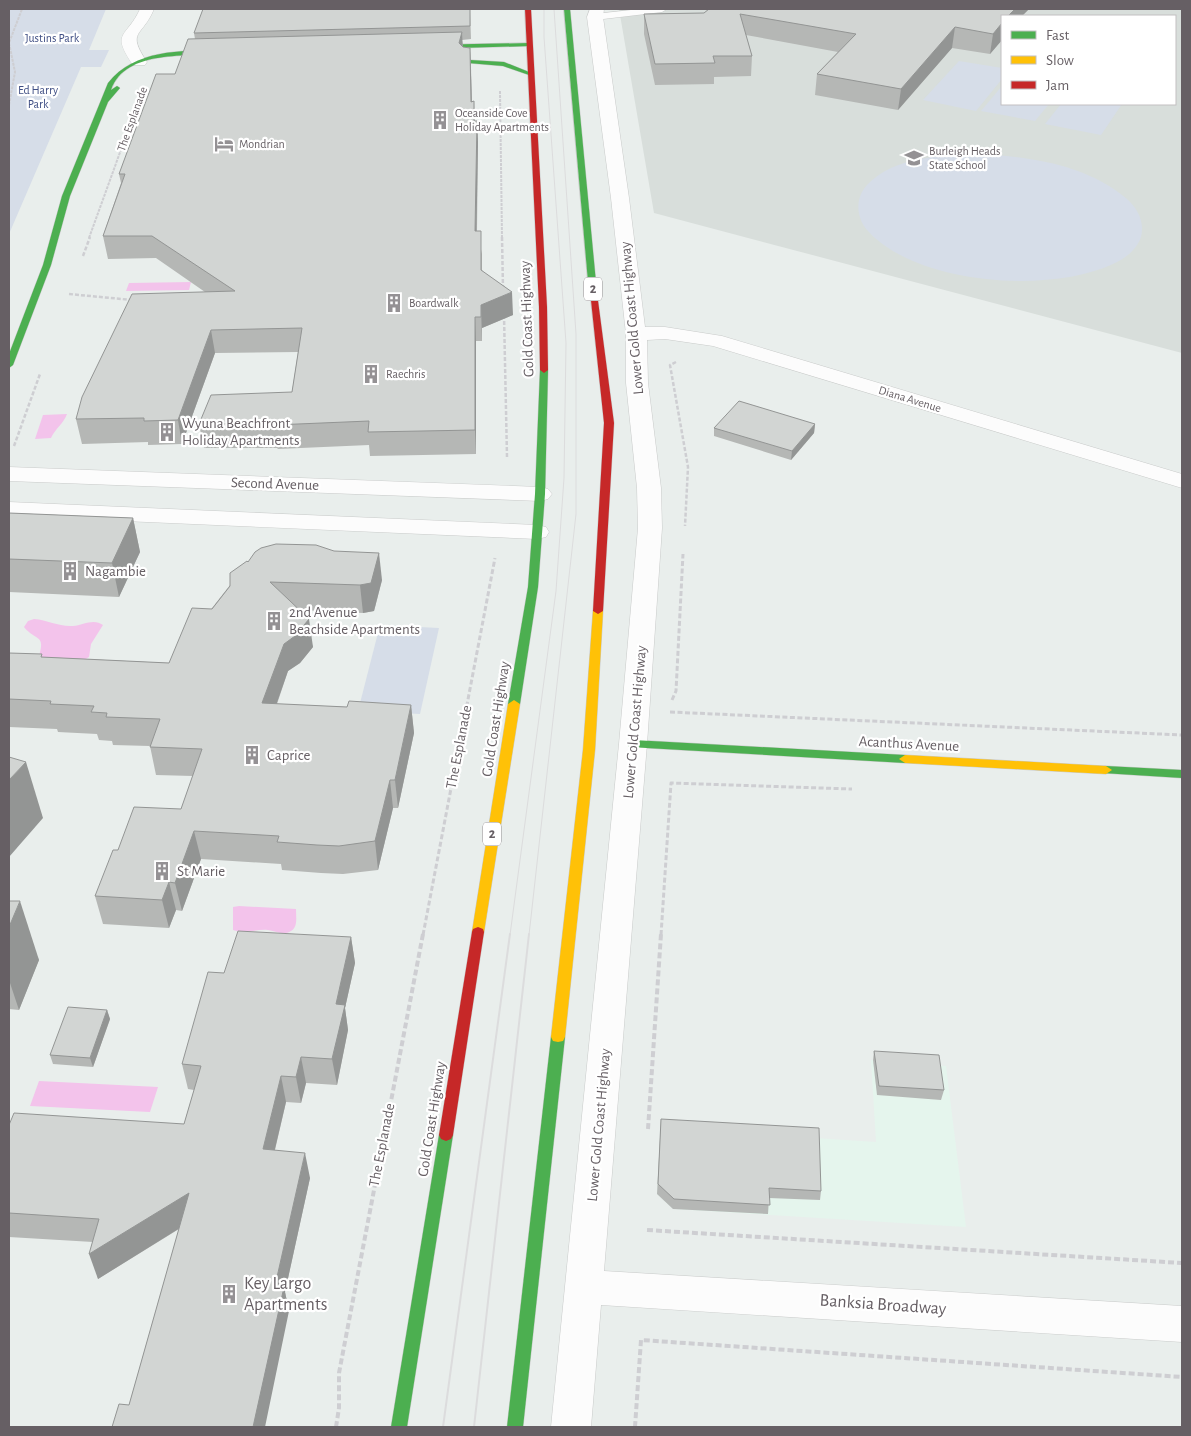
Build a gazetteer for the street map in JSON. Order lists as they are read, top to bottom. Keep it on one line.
{"streets":{"main road":["The Esplanade","2","Gold Coast Highway","Acanthus Avenue"],"street":["Lower Gold Coast Highway","Diana Avenue","Second Avenue","Banksia Broadway"]},"crossings":[["Lower Gold Coast Highway","Diana Avenue"],["Lower Gold Coast Highway","Acanthus Avenue"],["Lower Gold Coast Highway","Banksia Broadway"],["Gold Coast Highway","Second Avenue"]],"parks":["Justins Park","Ed Harry Park"],"places":{"building":["Oceanside Cove Holiday Apartments","Boardwalk","Raechris","Wyuna Beachfront Holiday Apartments","Nagambie","2nd Avenue Beachside Apartments","Caprice","St Marie","Key Largo Apartments"],"hotel":["Mondrian"],"school or university":["Burleigh Heads State School"]},"legend":["Fast","Slow","Jam"]}
